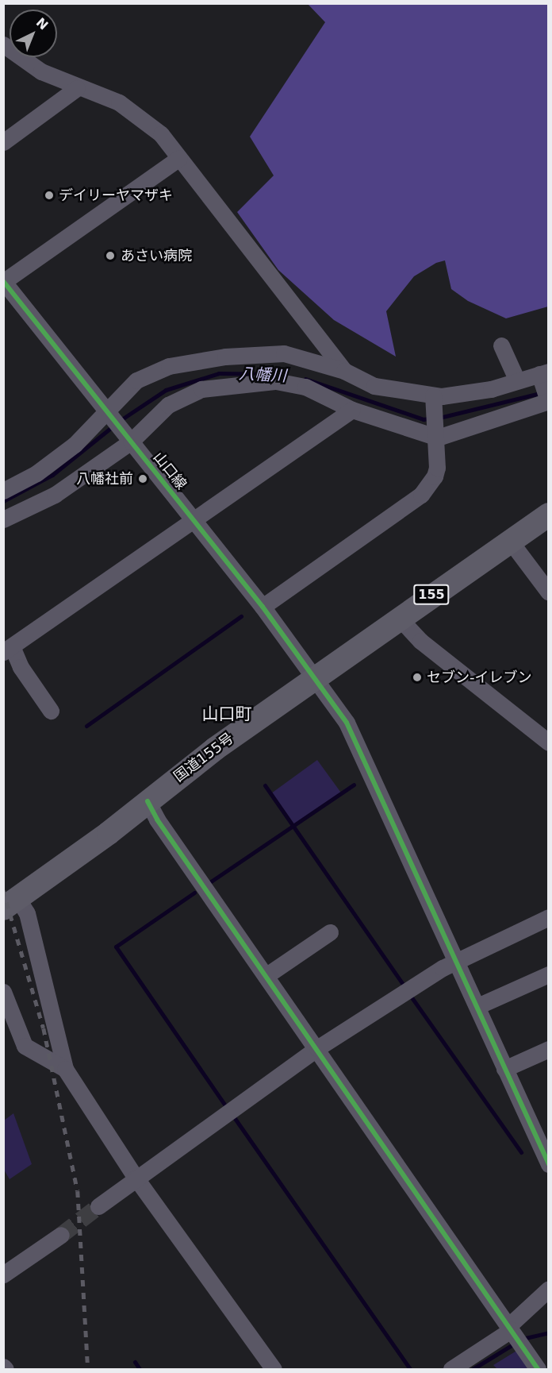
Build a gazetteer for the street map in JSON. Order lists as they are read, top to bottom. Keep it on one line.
{"streets":{"highway":["155","国道155号"],"street":["山口線"]},"crossings":[["山口線","国道155号"]],"districts":["山口町"],"water":["八幡川"],"places":["デイリーヤマザキ","あさい病院","八幡社前","セブン-イレブン"],"north":"top right"}
